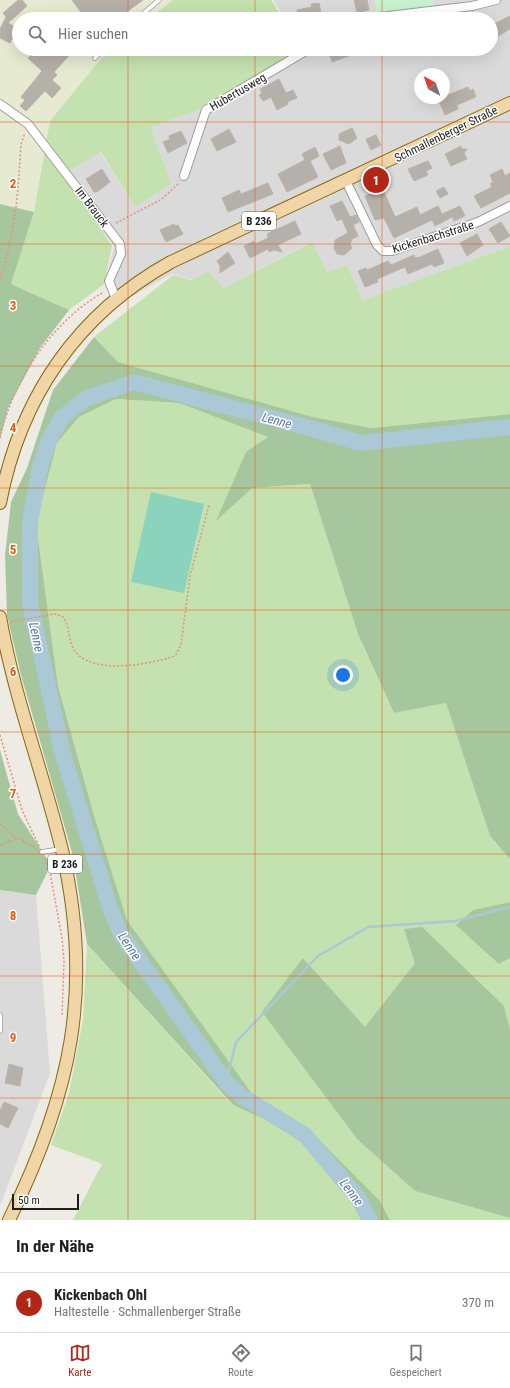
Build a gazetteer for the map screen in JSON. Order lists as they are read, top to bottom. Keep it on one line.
{"streets":{"main road":["Schmallenberger Straße","B 236"],"street":["Hubertusweg","Im Brauck","Kickenbachstraße"]},"crossings":[["Schmallenberger Straße","Im Brauck"],["Schmallenberger Straße","Kickenbachstraße"]],"water":["Lenne"],"scale_bar":"50 m","north":"top left","page":{"search":"Hier suchen","pins":"1","scale":"50 m","heading":"In der Nähe","list":[{"mark":"1","name":"Kickenbach Ohl","note":"Haltestelle · Schmallenberger Straße","value":"370 m"}],"nav":["Karte","Route","Gespeichert"]},"grid":{"rows":["2","3","4","5","6","7","8","9"]}}
